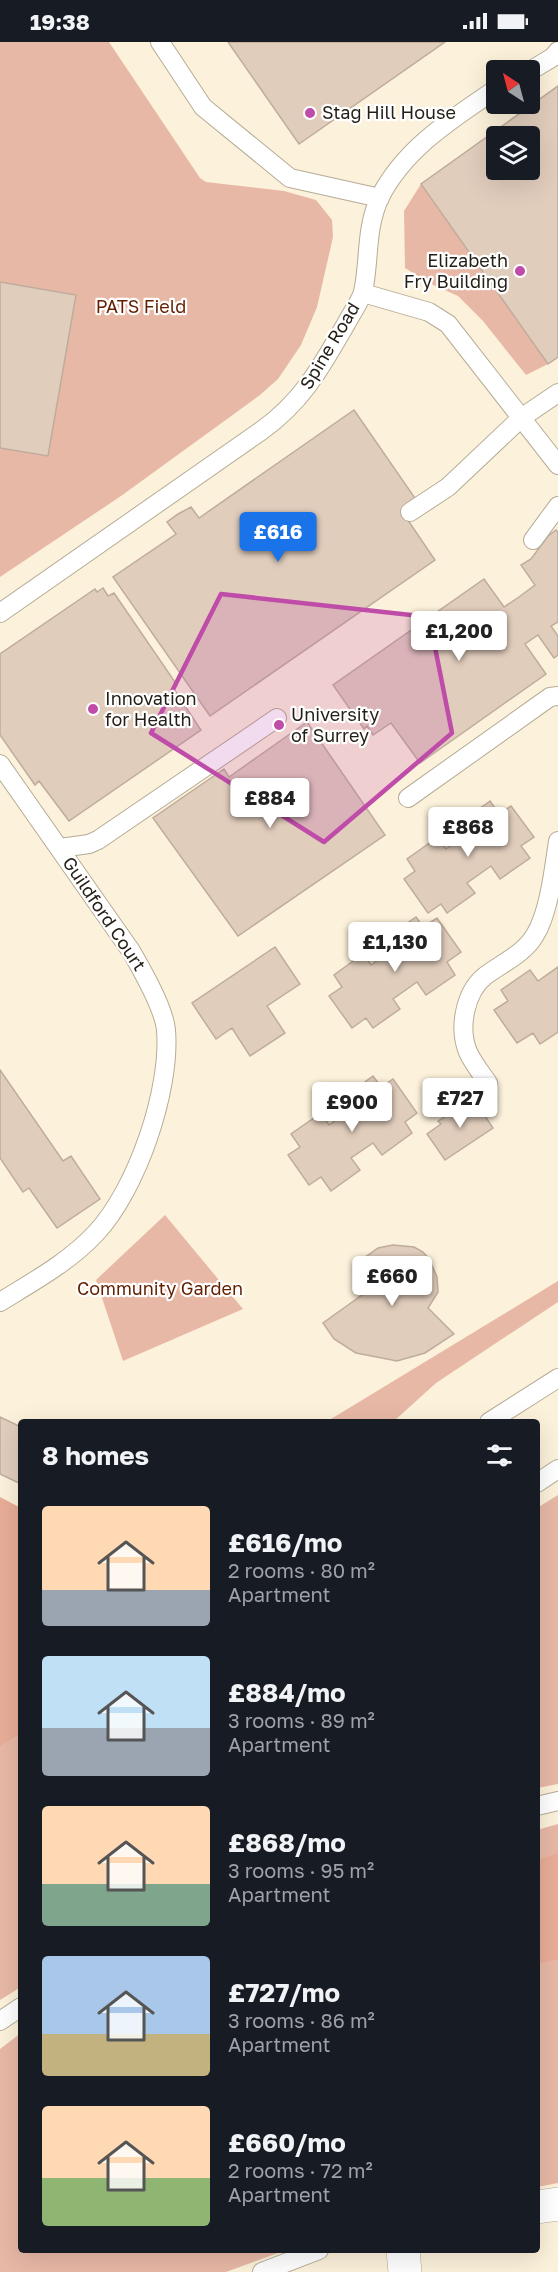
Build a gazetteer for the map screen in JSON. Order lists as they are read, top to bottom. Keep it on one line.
{"streets":{"lane":["Spine Road","Guildford Court"]},"parks":["PATS Field","Community Garden"],"places":["Stag Hill House","Elizabeth Fry Building","Innovation for Health","University of Surrey"],"north":"top left","page":{"status":"19:38","price":["£616","£1,200","£884","£868","£1,130","£727","£900","£660"],"heading":"8 homes","list":[{"name":"£616/mo","note":"2 rooms · 80 m² · Apartment"},{"name":"£884/mo","note":"3 rooms · 89 m² · Apartment"},{"name":"£868/mo","note":"3 rooms · 95 m² · Apartment"},{"name":"£727/mo","note":"3 rooms · 86 m² · Apartment"},{"name":"£660/mo","note":"2 rooms · 72 m² · Apartment"}]}}
